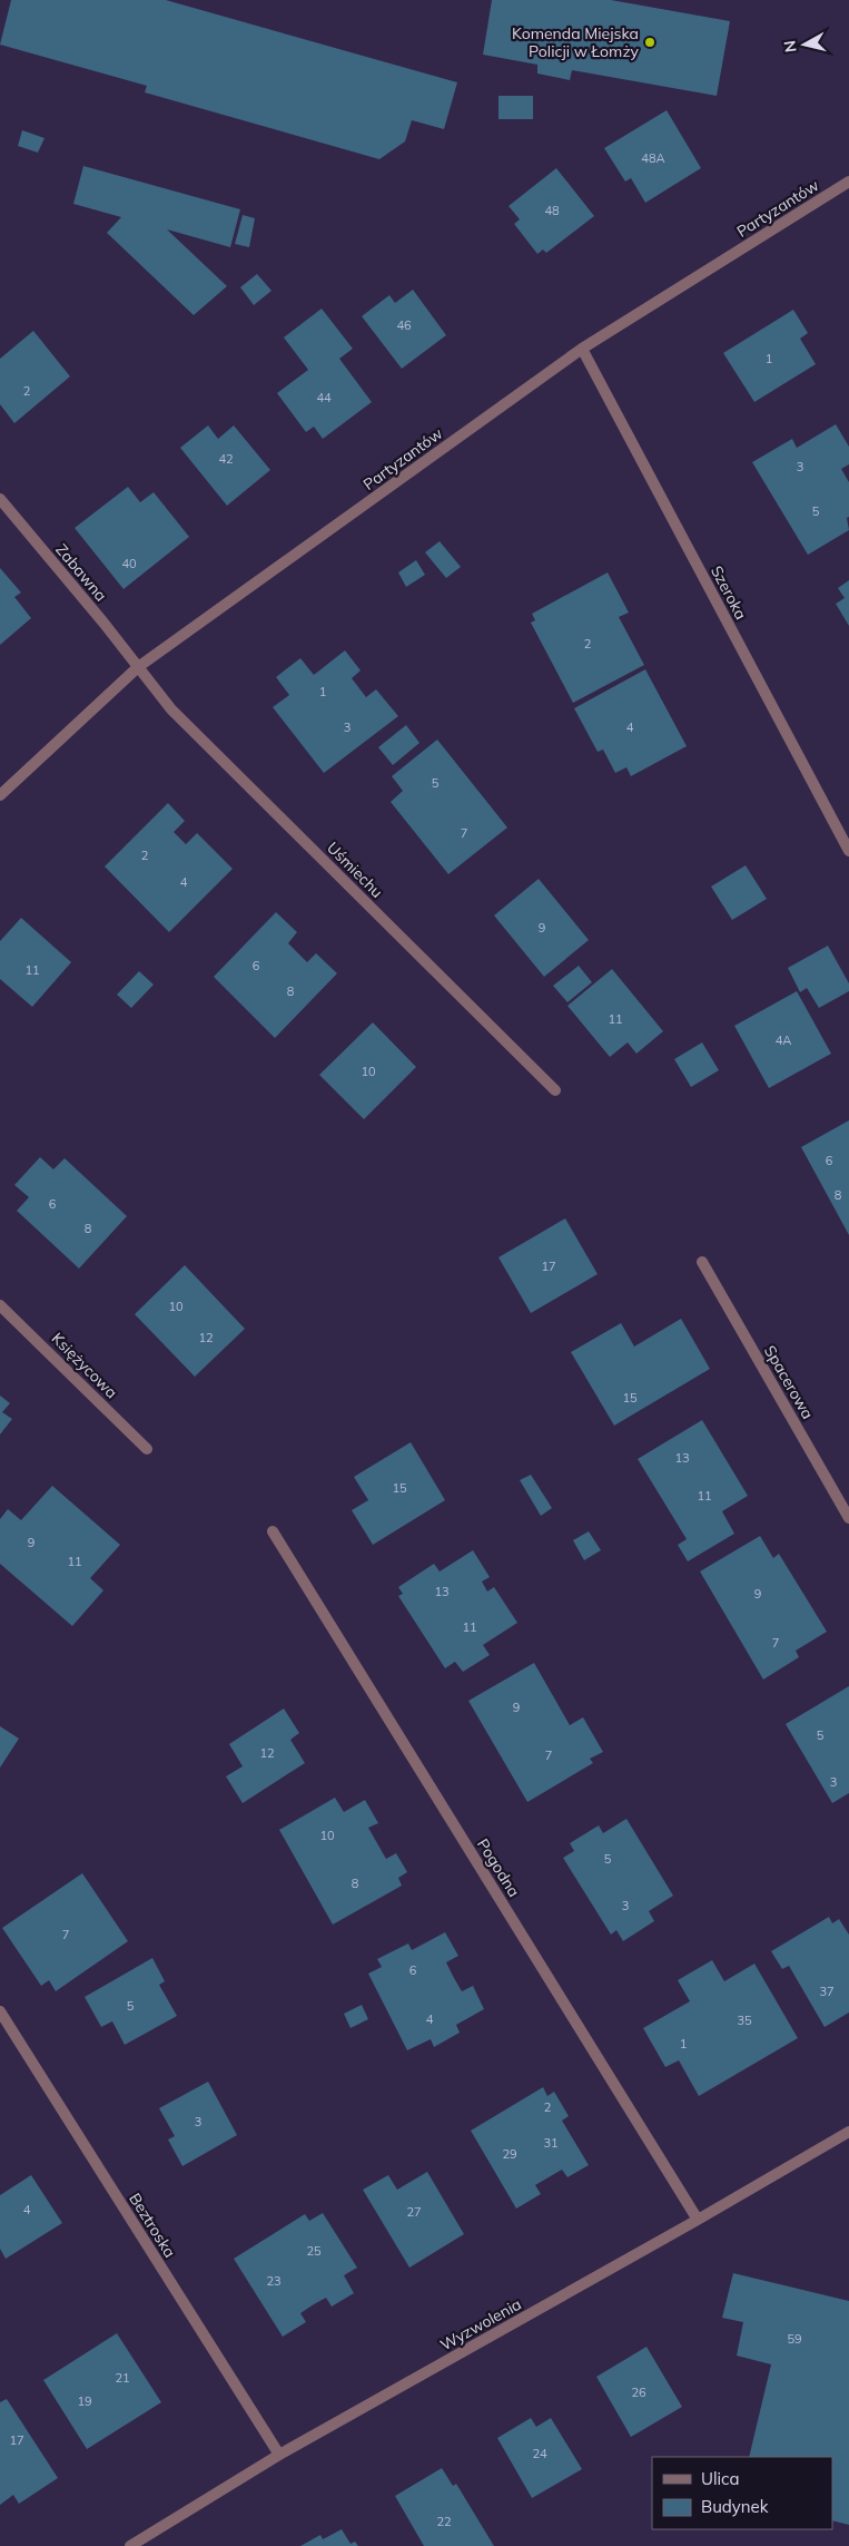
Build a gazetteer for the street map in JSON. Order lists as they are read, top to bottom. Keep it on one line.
{"streets":{"street":["Partyzantów","Zabawna","Szeroka","Uśmiechu","Księżycowa","Spacerowa","Pogodna","Beztroska","Wyzwolenia"]},"crossings":[["Partyzantów","Zabawna"],["Partyzantów","Szeroka"],["Partyzantów","Uśmiechu"],["Zabawna","Uśmiechu"],["Pogodna","Wyzwolenia"],["Beztroska","Wyzwolenia"]],"places":["Komenda Miejska Policji w Łomży"],"house_numbers":["48A","48","46","1","2","44","42","3","5","40","2","1","3","4","5","7","2","4","9","6","11","8","11","4A","10","6","8","6","8","17","10","12","15","13","15","11","9","11","13","9","11","7","9","5","12","7","3","10","5","8","3","7","6","37","5","4","35","1","2","3","31","29","4","27","25","23","59","21","26","19","17","24","22"],"legend":["Ulica","Budynek"],"north":"left"}
